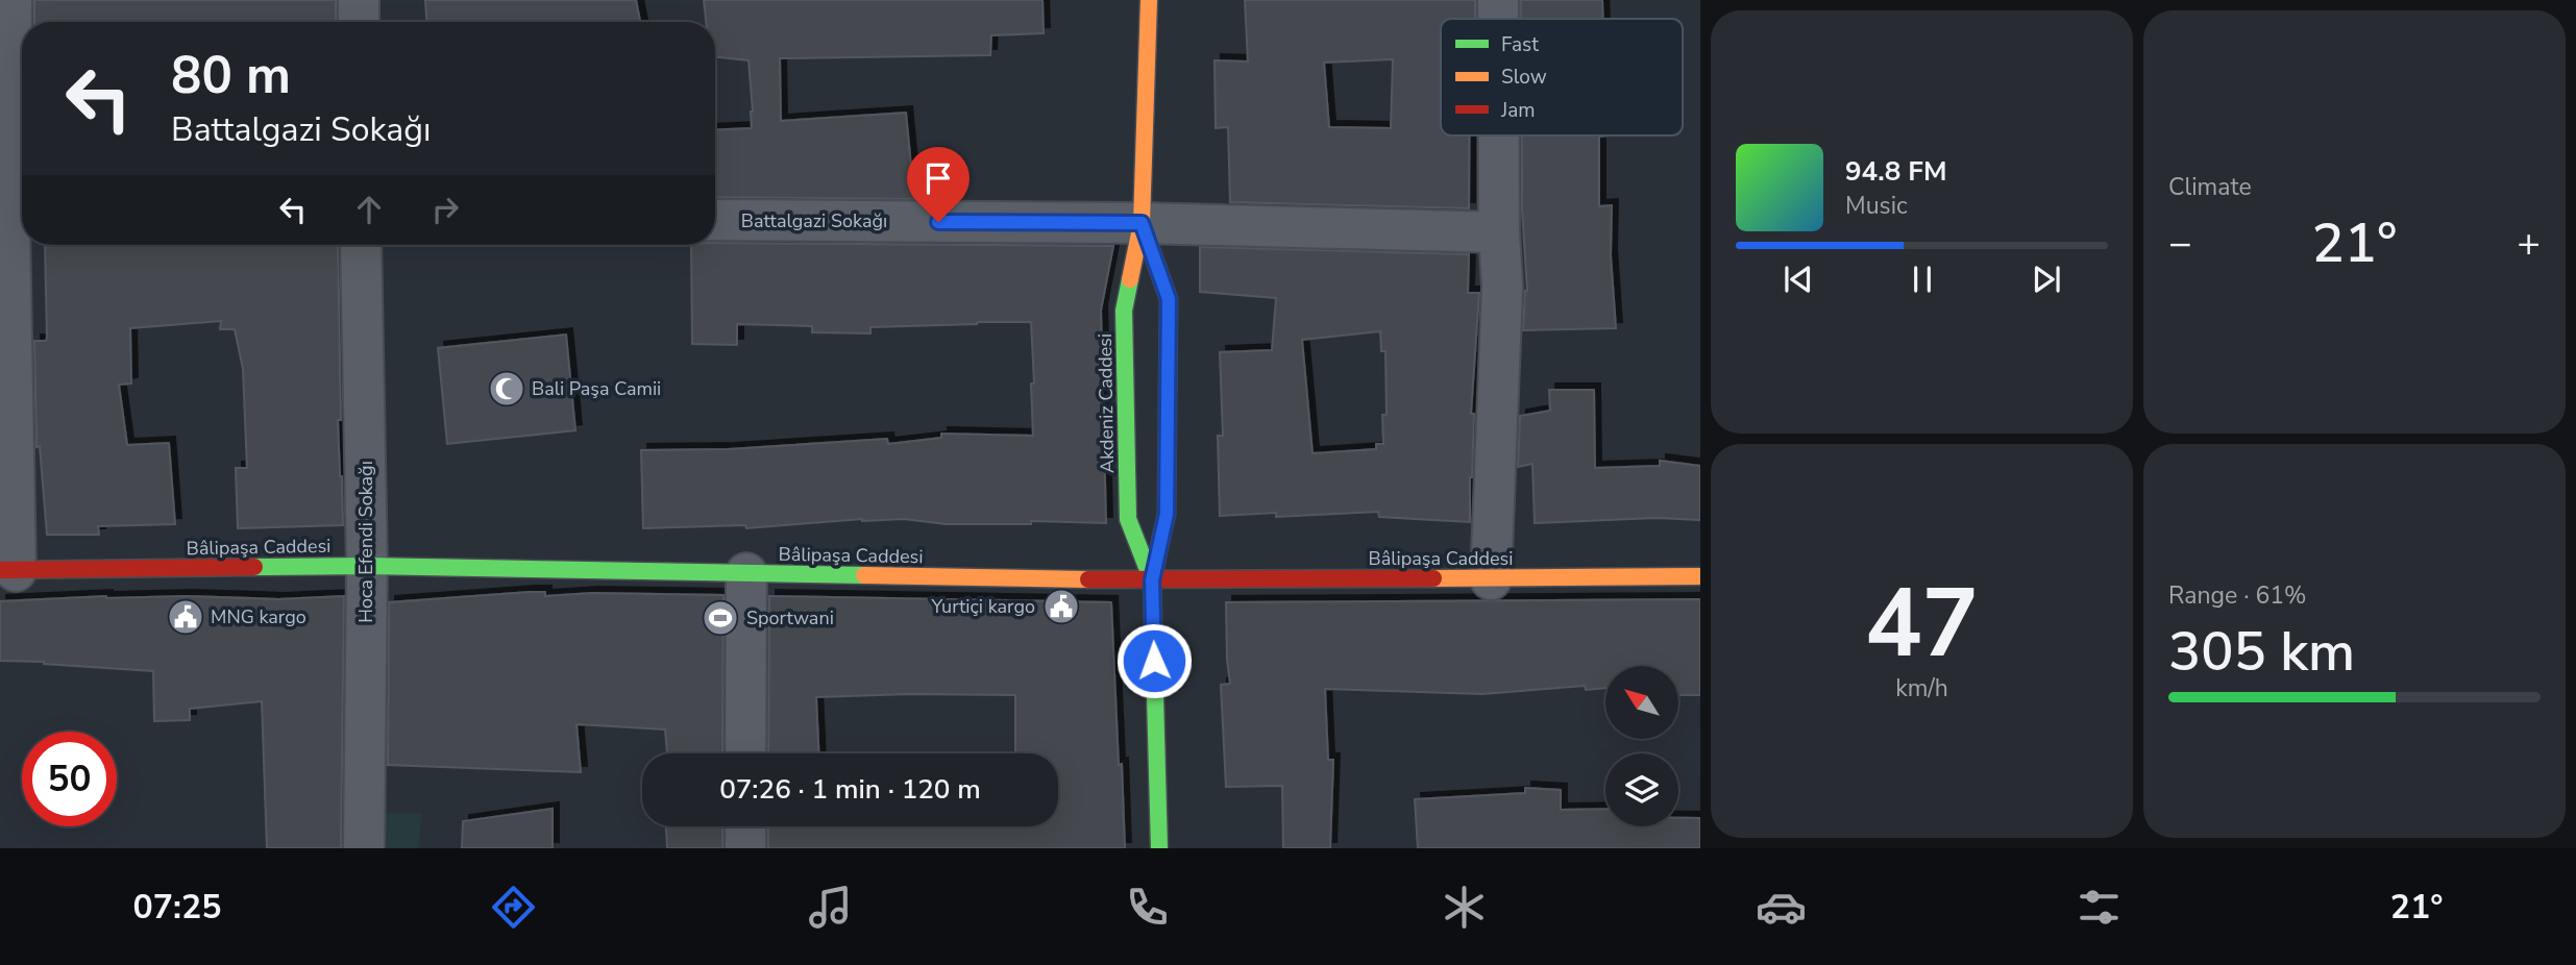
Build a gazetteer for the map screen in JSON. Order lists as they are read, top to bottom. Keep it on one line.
{"streets":{"street":["Battalgazi Sokağı","Akdeniz Caddesi","Hoca Efendi Sokağı","Bâlipaşa Caddesi"]},"crossings":[["Battalgazi Sokağı","Akdeniz Caddesi"],["Akdeniz Caddesi","Bâlipaşa Caddesi"],["Hoca Efendi Sokağı","Bâlipaşa Caddesi"]],"places":{"mosque":["Bali Paşa Camii"],"public building":["Yurtiçi kargo","MNG kargo"],"sports":["Sportwani"]},"legend":["Fast","Slow","Jam"],"north":"top left","page":{"tile":["Climate",["47","km/h"],["Range · 61%","305 km"]],"turn":["80 m","Battalgazi Sokağı"],"song":["94.8 FM","Music"],"heat":["−","21°","+"],"limit":"50","trip":"07:26 · 1 min · 120 m","tabs":["07:25","21°"]}}
